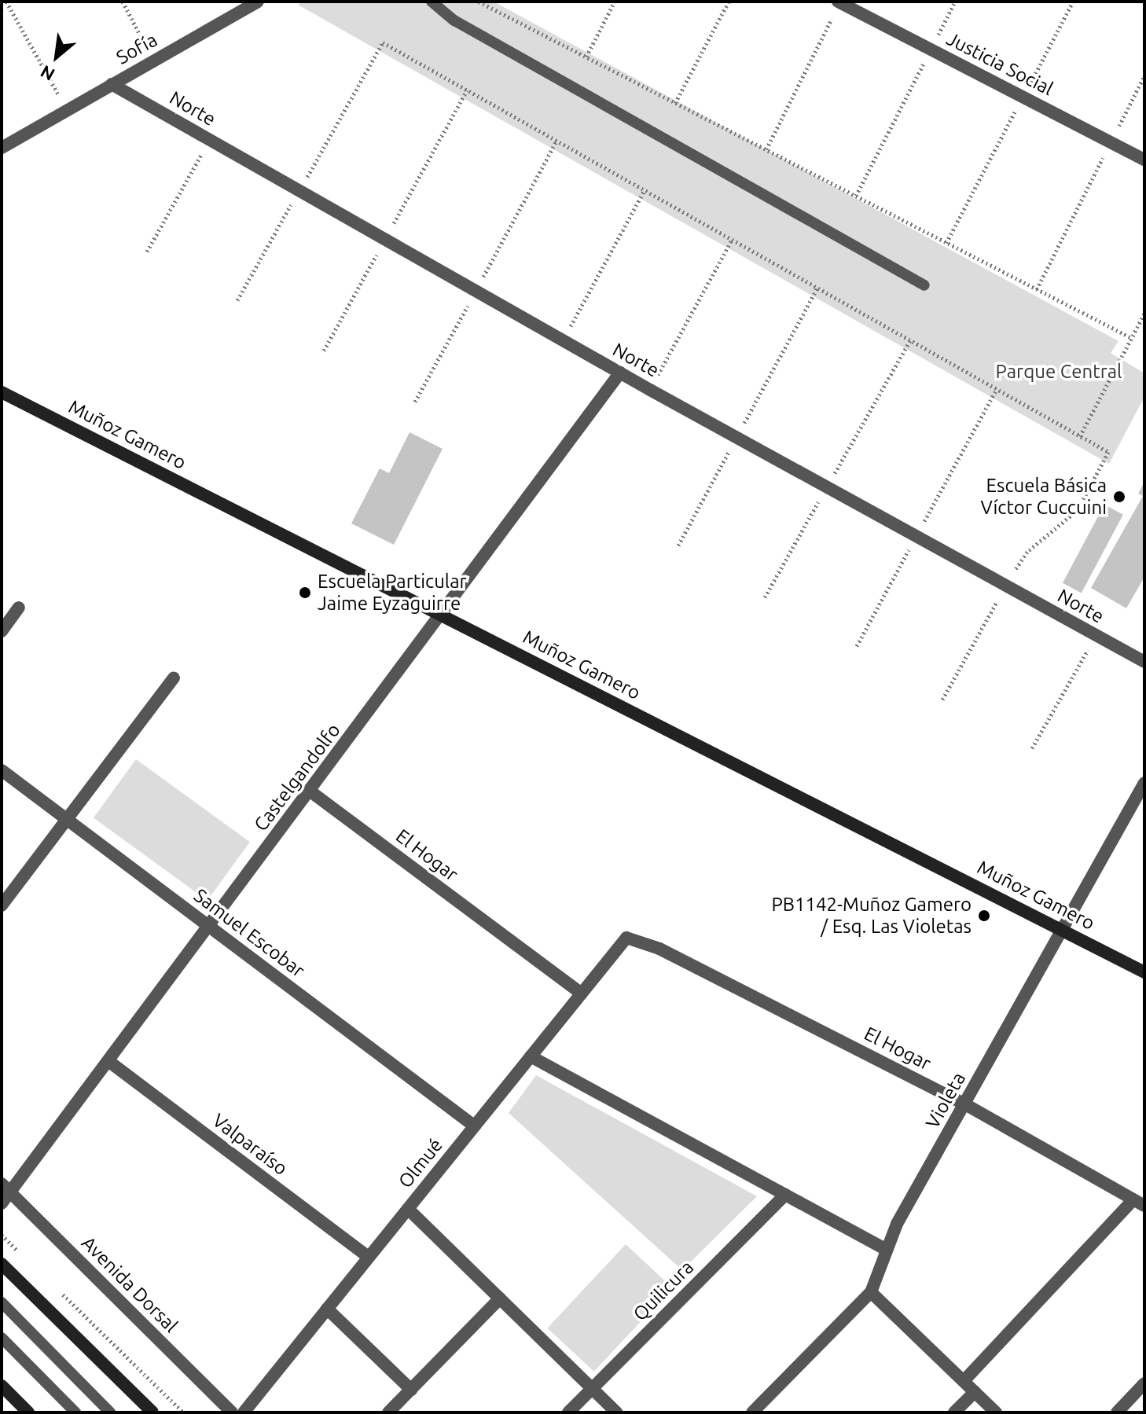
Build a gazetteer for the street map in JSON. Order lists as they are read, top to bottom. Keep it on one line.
{"streets":{"street":["Sofía","Justicia Social","Norte","Muñoz Gamero","Castelgandolfo","El Hogar","Samuel Escobar","Violeta","Valparaíso","Olmué","Avenida Dorsal","Quilicura"]},"crossings":[["Sofía","Norte"],["Norte","Castelgandolfo"],["Muñoz Gamero","Castelgandolfo"],["Muñoz Gamero","Violeta"],["Castelgandolfo","El Hogar"],["Castelgandolfo","Samuel Escobar"],["Castelgandolfo","Valparaíso"],["Castelgandolfo","Avenida Dorsal"],["El Hogar","Violeta"],["El Hogar","Olmué"],["Samuel Escobar","Olmué"],["Valparaíso","Olmué"]],"parks":["Parque Central"],"places":["Escuela Básica Víctor Cuccuini","Escuela Particular Jaime Eyzaguirre","PB1142-Muñoz Gamero / Esq. Las Violetas"],"north":"bottom left"}
